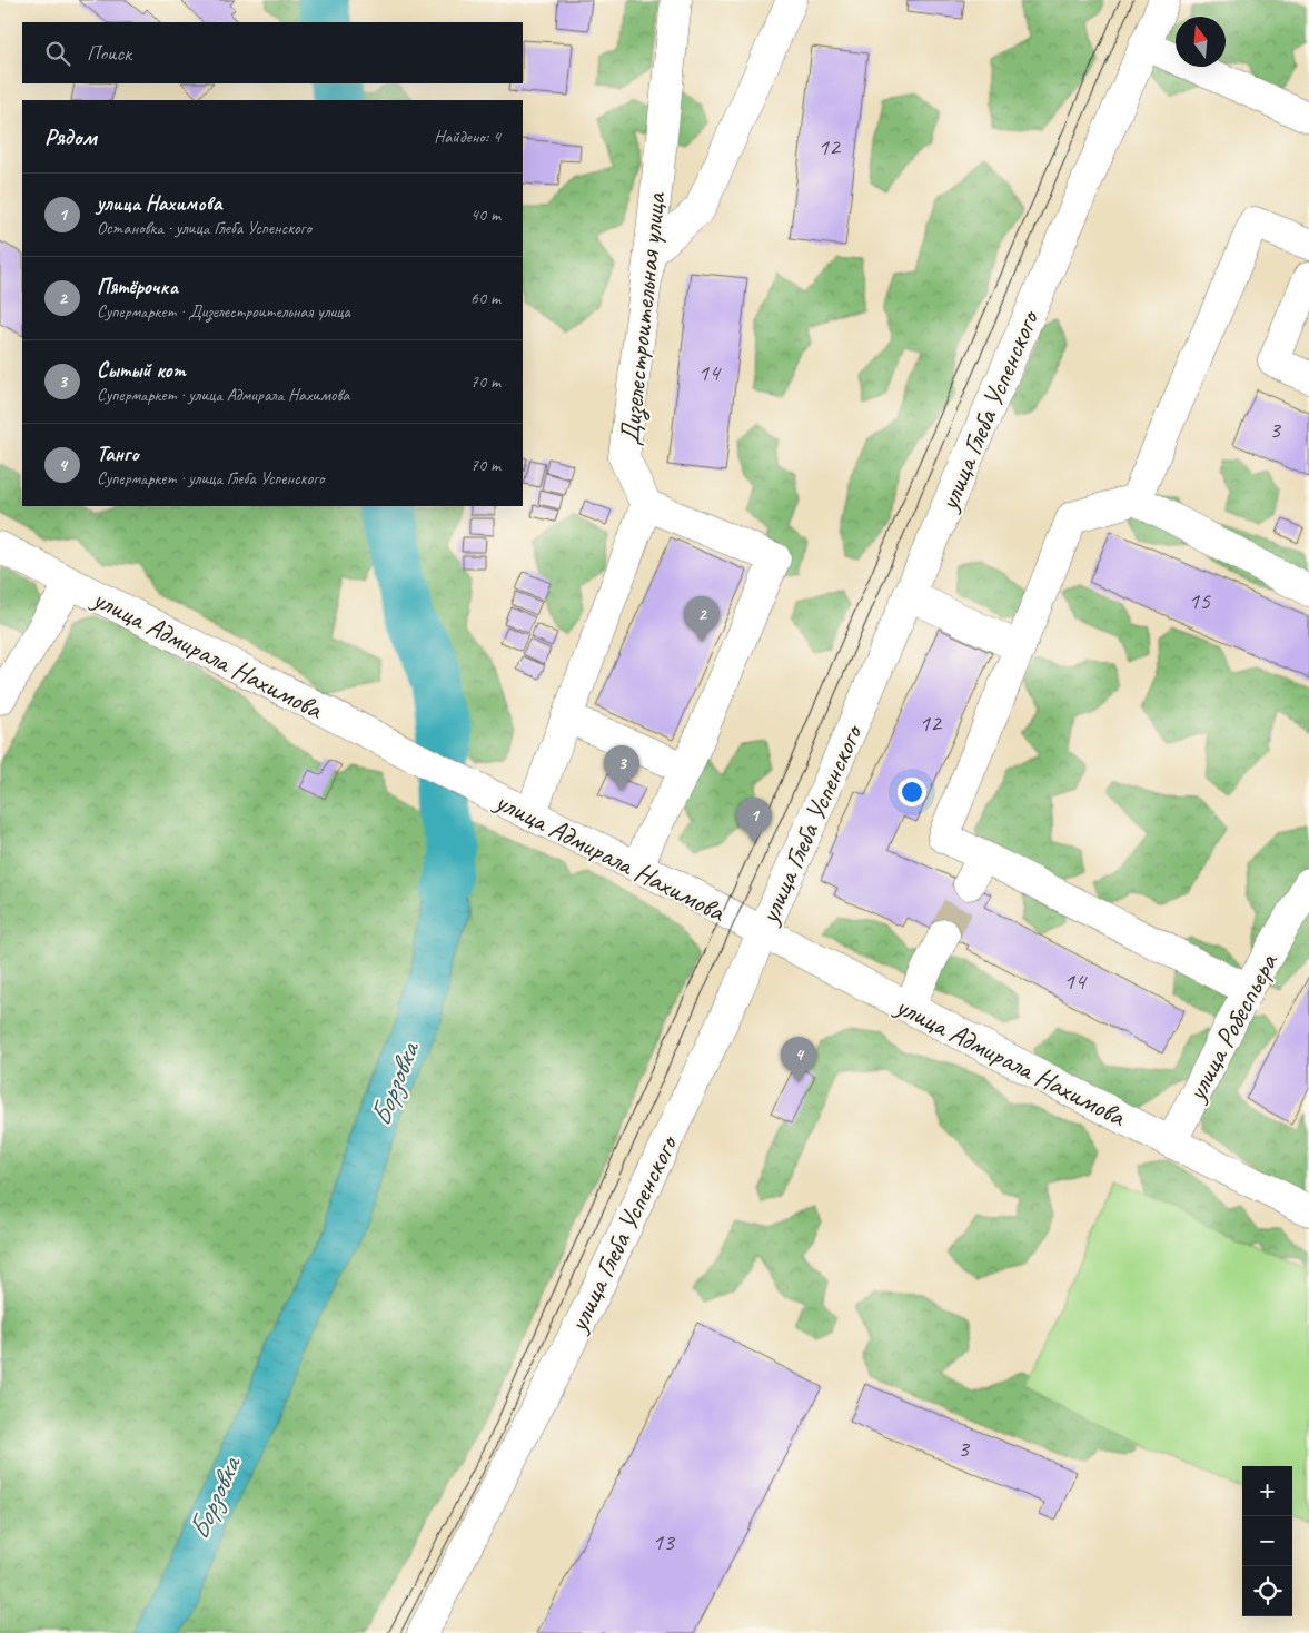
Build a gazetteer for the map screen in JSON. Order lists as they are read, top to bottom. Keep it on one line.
{"streets":{"street":["Дизелестроительная улица","улица Глеба Успенского","улица Адмирала Нахимова","улица Робеспьера"]},"crossings":[["улица Глеба Успенского","улица Адмирала Нахимова"],["улица Адмирала Нахимова","улица Робеспьера"]],"water":["Борзовка"],"house_numbers":["12","14","3","15","12","14","3","13"],"north":"top","page":{"search":"Поиск","heading":["Рядом","Найдено: 4"],"list":[{"mark":"1","name":"улица Нахимова","note":"Остановка · улица Глеба Успенского","value":"40 m"},{"mark":"2","name":"Пятёрочка","note":"Супермаркет · Дизелестроительная улица","value":"60 m"},{"mark":"3","name":"Сытый кот","note":"Супермаркет · улица Адмирала Нахимова","value":"70 m"},{"mark":"4","name":"Танго","note":"Супермаркет · улица Глеба Успенского","value":"70 m"}],"pins":["2","3","1","4"],"map_buttons":["+","−"]}}
